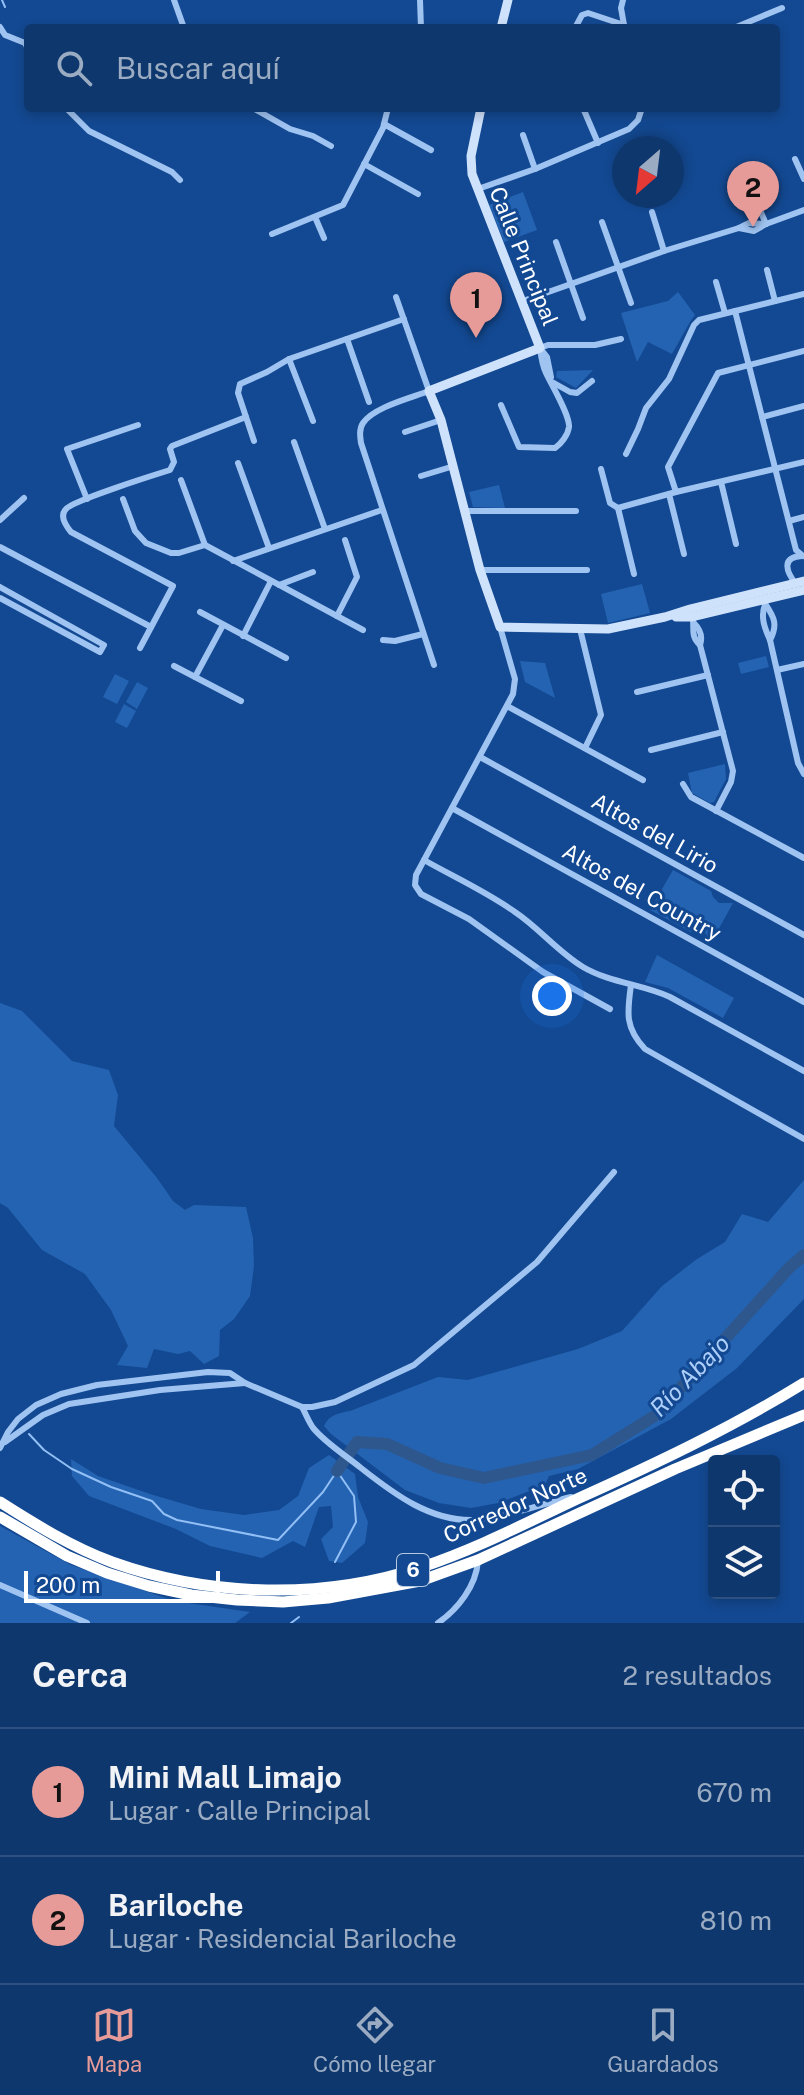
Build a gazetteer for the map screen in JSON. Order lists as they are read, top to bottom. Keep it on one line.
{"streets":{"highway":["Corredor Norte","6"],"street":["Calle Principal","Altos del Lirio","Altos del Country"]},"water":["Río Abajo"],"scale_bar":"200 m","north":"bottom left","page":{"search":"Buscar aquí","pins":["2","1"],"scale":"200 m","heading":["Cerca","2 resultados"],"list":[{"mark":"1","name":"Mini Mall Limajo","note":"Lugar · Calle Principal","value":"670 m"},{"mark":"2","name":"Bariloche","note":"Lugar · Residencial Bariloche","value":"810 m"}],"nav":["Mapa","Cómo llegar","Guardados"]}}
